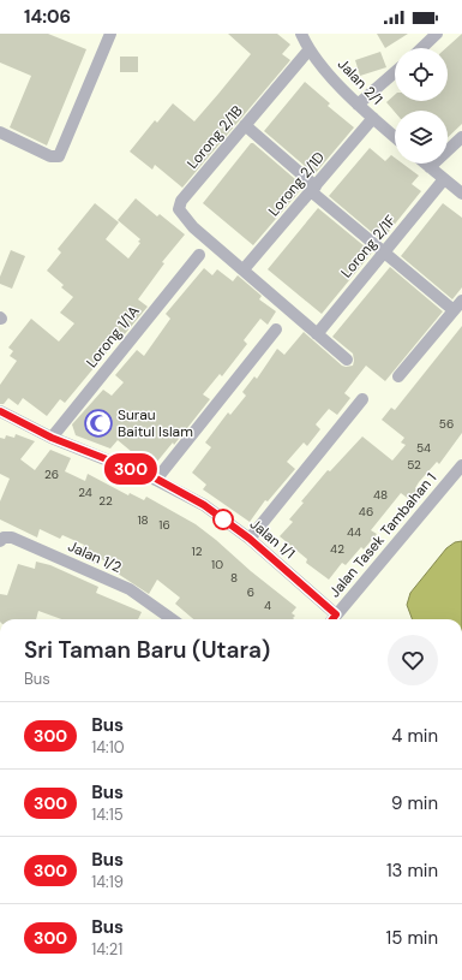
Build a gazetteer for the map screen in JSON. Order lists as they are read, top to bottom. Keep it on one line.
{"streets":{"street":["Jalan 2/1","Lorong 2/1B","Lorong 2/1D","Lorong 2/1F","Lorong 1/1A","Jalan Tasek Tambahan 1","Jalan 1/1","Jalan 1/2"]},"crossings":[["Jalan 2/1","Lorong 2/1B"],["Jalan 2/1","Lorong 2/1D"],["Lorong 2/1B","Lorong 2/1D"],["Lorong 1/1A","Jalan 1/1"],["Jalan Tasek Tambahan 1","Jalan 1/1"]],"places":{"mosque":["Surau Baitul Islam"]},"lines":["bus line 300"],"house_numbers":["56","54","52","26","24","48","22","46","18","16","44","42","12","10","8","6","4"],"page":{"status":"14:06","on_map":"300","heading":["Sri Taman Baru (Utara)","Bus"],"list":[{"mark":"300","name":"Bus","note":"14:10","value":"4 min"},{"mark":"300","name":"Bus","note":"14:15","value":"9 min"},{"mark":"300","name":"Bus","note":"14:19","value":"13 min"},{"mark":"300","name":"Bus","note":"14:21","value":"15 min"}]}}
